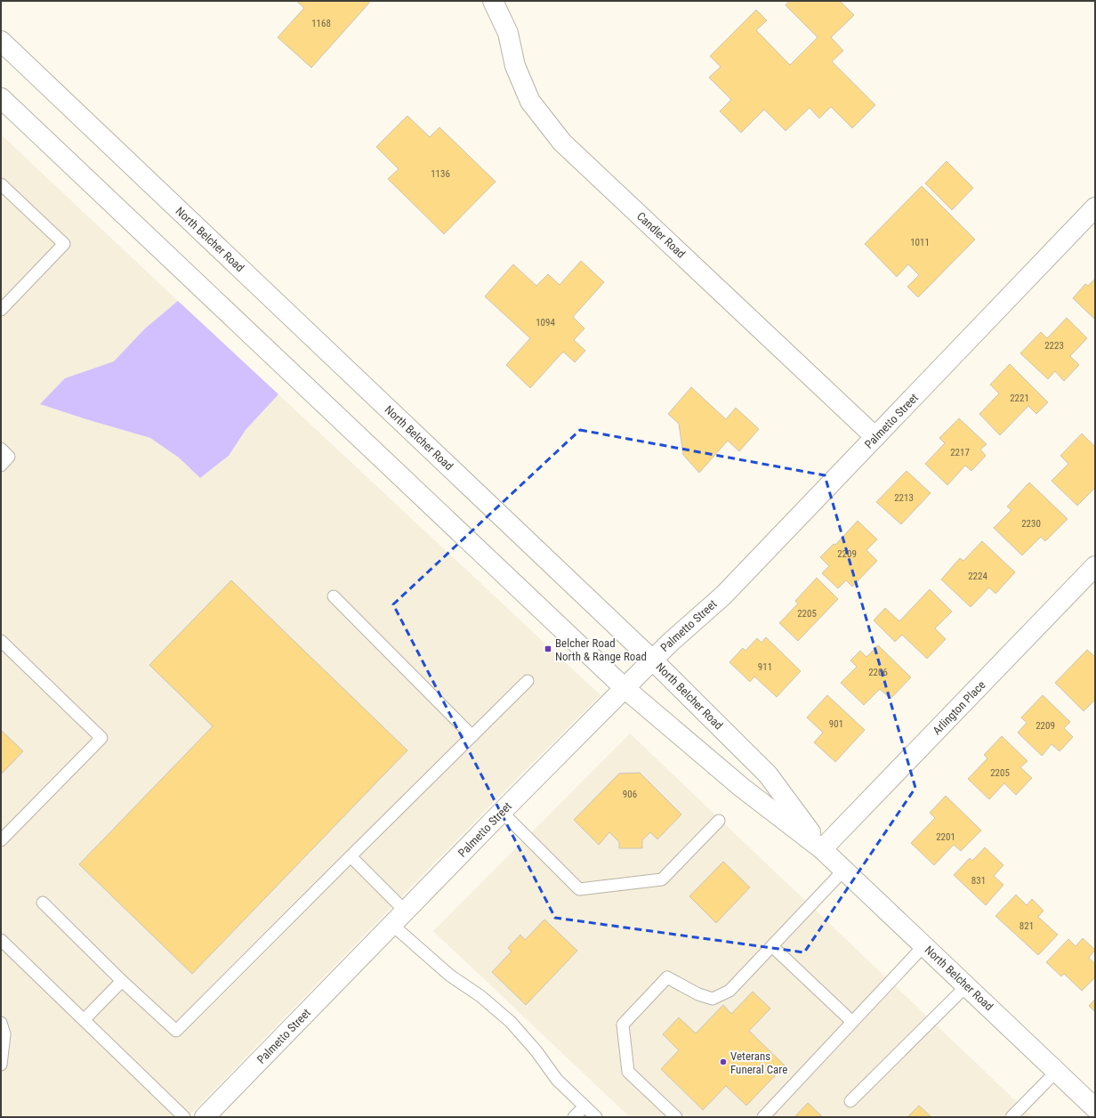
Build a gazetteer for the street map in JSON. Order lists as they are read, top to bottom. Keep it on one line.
{"streets":{"main road":["Candler Road","North Belcher Road","Palmetto Street","Arlington Place"]},"crossings":[["Candler Road","Palmetto Street"],["North Belcher Road","Palmetto Street"],["North Belcher Road","Arlington Place"]],"places":{"transit":["Belcher Road North & Range Road"],"other":["Veterans Funeral Care"]},"house_numbers":["1168","1136","1011","1094","2223","2221","2217","2213","2230","2209","2224","2205","911","2206","901","2209","2205","906","2201","831","821"]}
